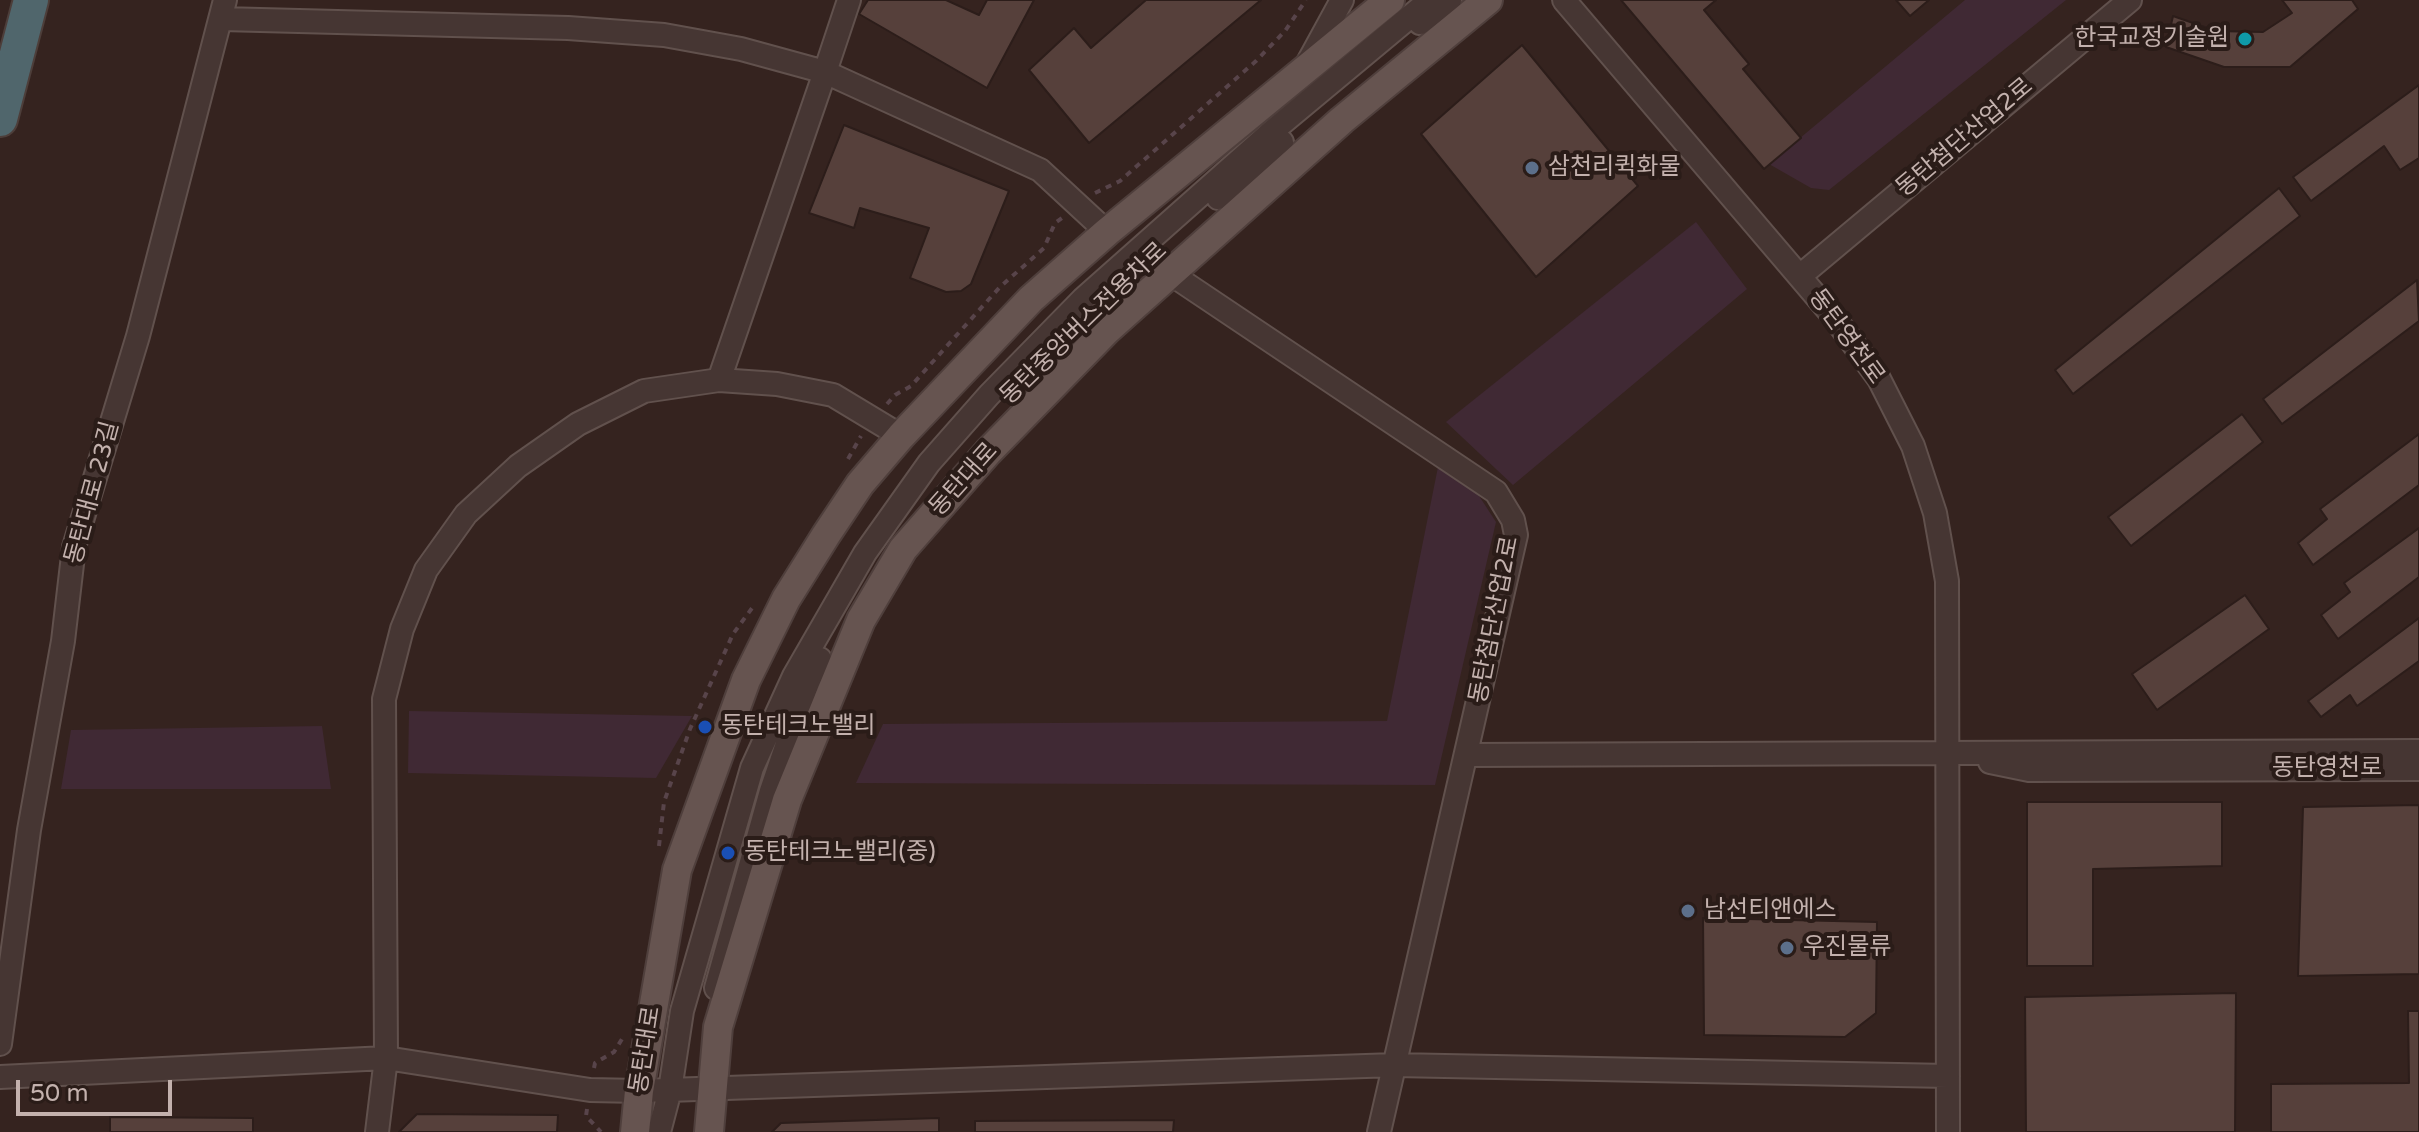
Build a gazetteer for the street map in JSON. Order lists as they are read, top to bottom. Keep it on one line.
{"streets":{"main road":["동탄대로"],"street":["동탄첨단산업2로","동탄중앙버스전용차로","동탄영천로","동탄대로 23길"]},"crossings":[["동탄첨단산업2로","동탄영천로"],["동탄첨단산업2로","동탄대로"],["동탄중앙버스전용차로","동탄대로"]],"places":["한국교정기술원","삼천리퀵화물","동탄테크노밸리","동탄테크노밸리(중)","남선티앤에스","우진물류"],"scale_bar":"50 m"}
